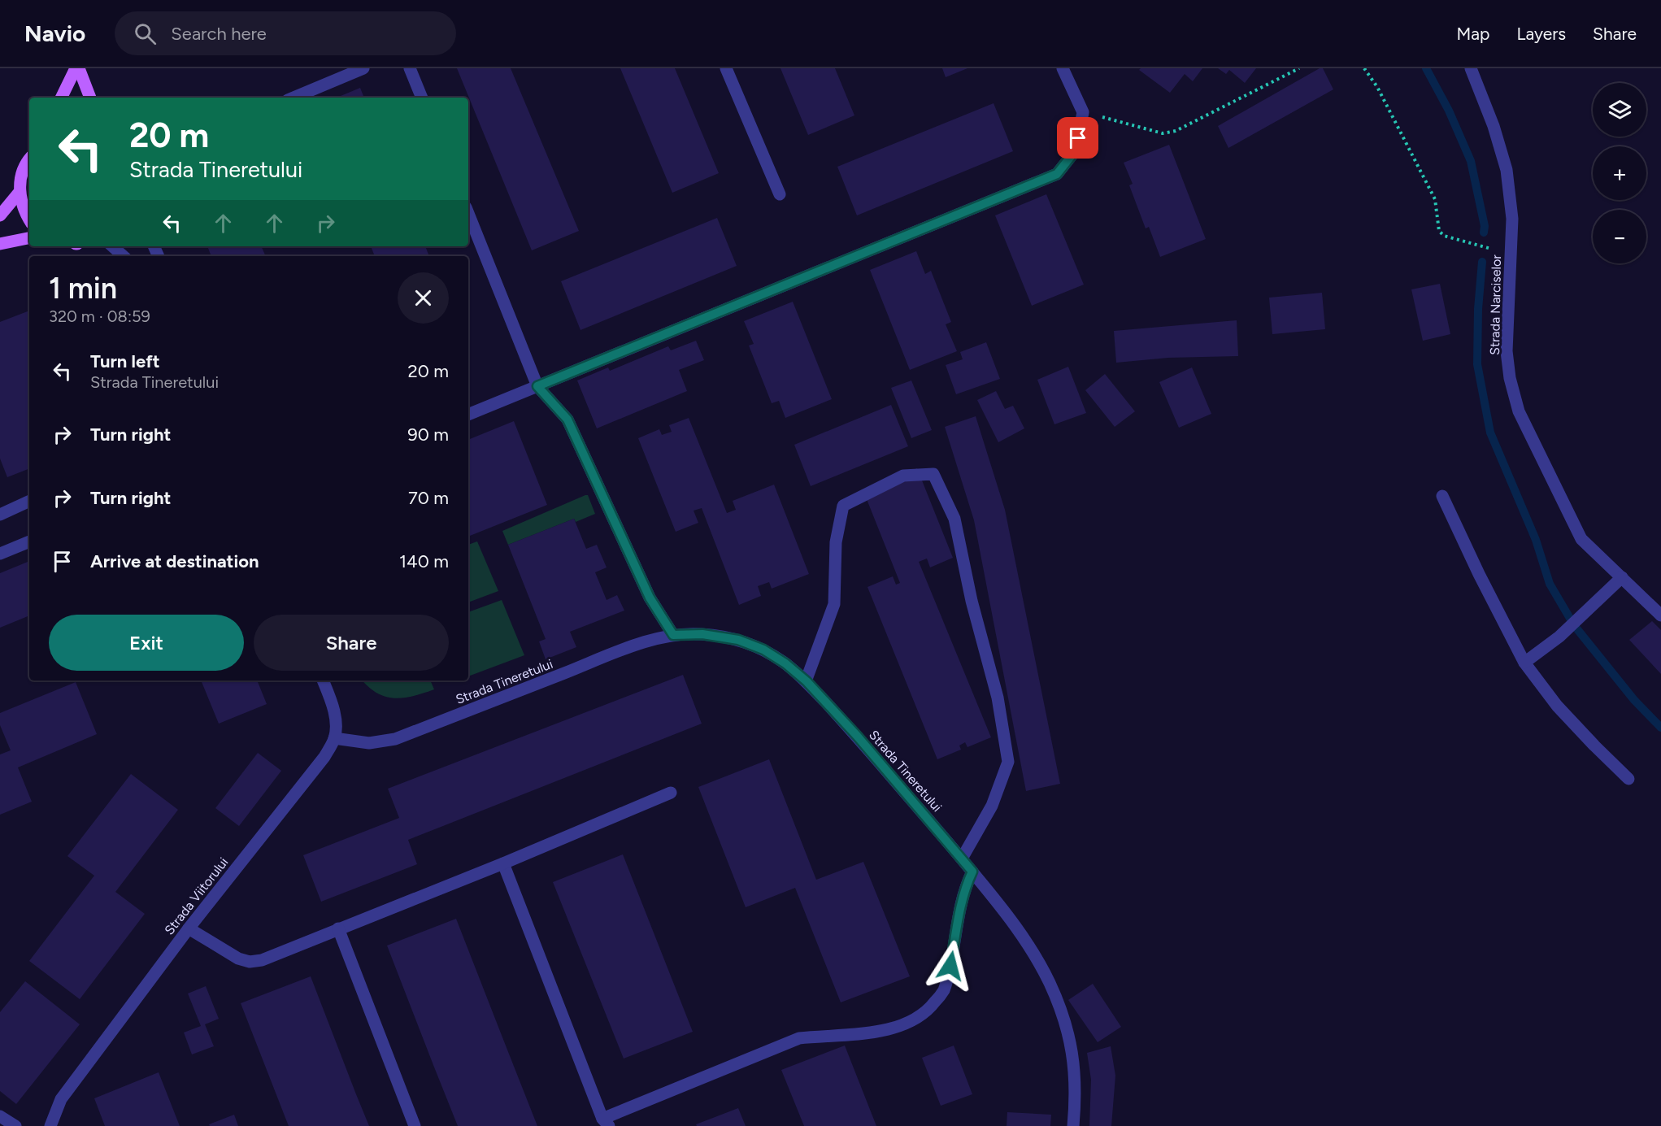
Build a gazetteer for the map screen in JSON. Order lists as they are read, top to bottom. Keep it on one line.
{"streets":{"street":["Strada Narciselor","Strada Tineretului","Strada Viitorului"]},"crossings":[["Strada Tineretului","Strada Viitorului"]],"page":{"header":"Navio","search":"Search here","nav":["Map","Layers","Share"],"map_buttons":["+","−"],"turn":["20 m","Strada Tineretului"],"heading":["1 min","320 m · 08:59"],"list":[{"name":"Turn left","note":"Strada Tineretului","value":"20 m"},{"name":"Turn right","value":"90 m"},{"name":"Turn right","value":"70 m"},{"name":"Arrive at destination","value":"140 m"}],"buttons":["Exit","Share"]}}
